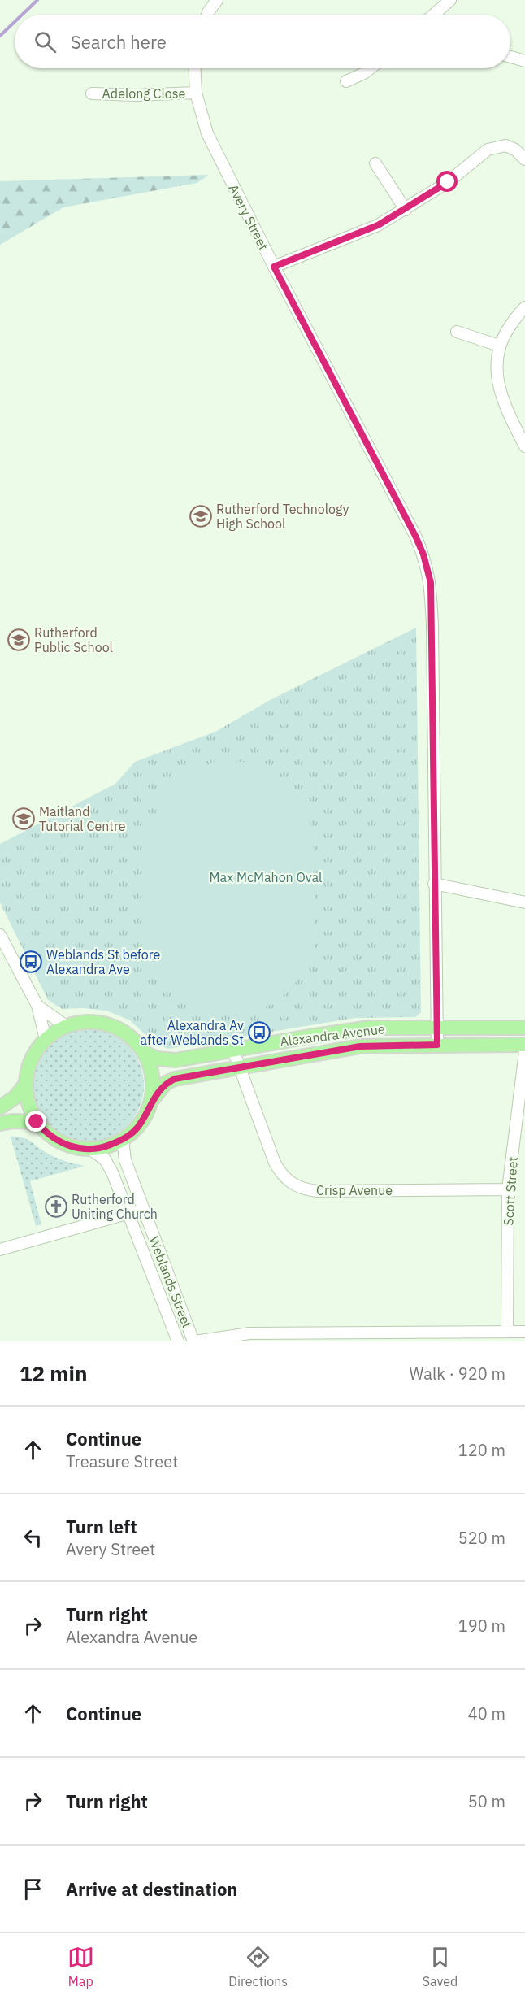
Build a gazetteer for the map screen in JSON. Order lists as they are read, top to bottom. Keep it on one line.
{"streets":{"main road":["Alexandra Avenue"],"street":["Adelong Close","Avery Street","Crisp Avenue","Scott Street","Weblands Street"]},"crossings":[["Adelong Close","Avery Street"],["Avery Street","Alexandra Avenue"],["Alexandra Avenue","Crisp Avenue"],["Alexandra Avenue","Weblands Street"],["Crisp Avenue","Scott Street"]],"parks":["Max McMahon Oval"],"places":{"school or university":["Rutherford Technology High School","Rutherford Public School","Maitland Tutorial Centre"],"bus stop":["Weblands St before Alexandra Ave","Alexandra Av after Weblands St"],"church":["Rutherford Uniting Church"]},"page":{"search":"Search here","heading":["12 min","Walk · 920 m"],"list":[["Continue","Treasure Street","120 m"],["Turn left","Avery Street","520 m"],["Turn right","Alexandra Avenue","190 m"],["Continue","40 m"],["Turn right","50 m"],"Arrive at destination"],"nav":["Map","Directions","Saved"]}}
